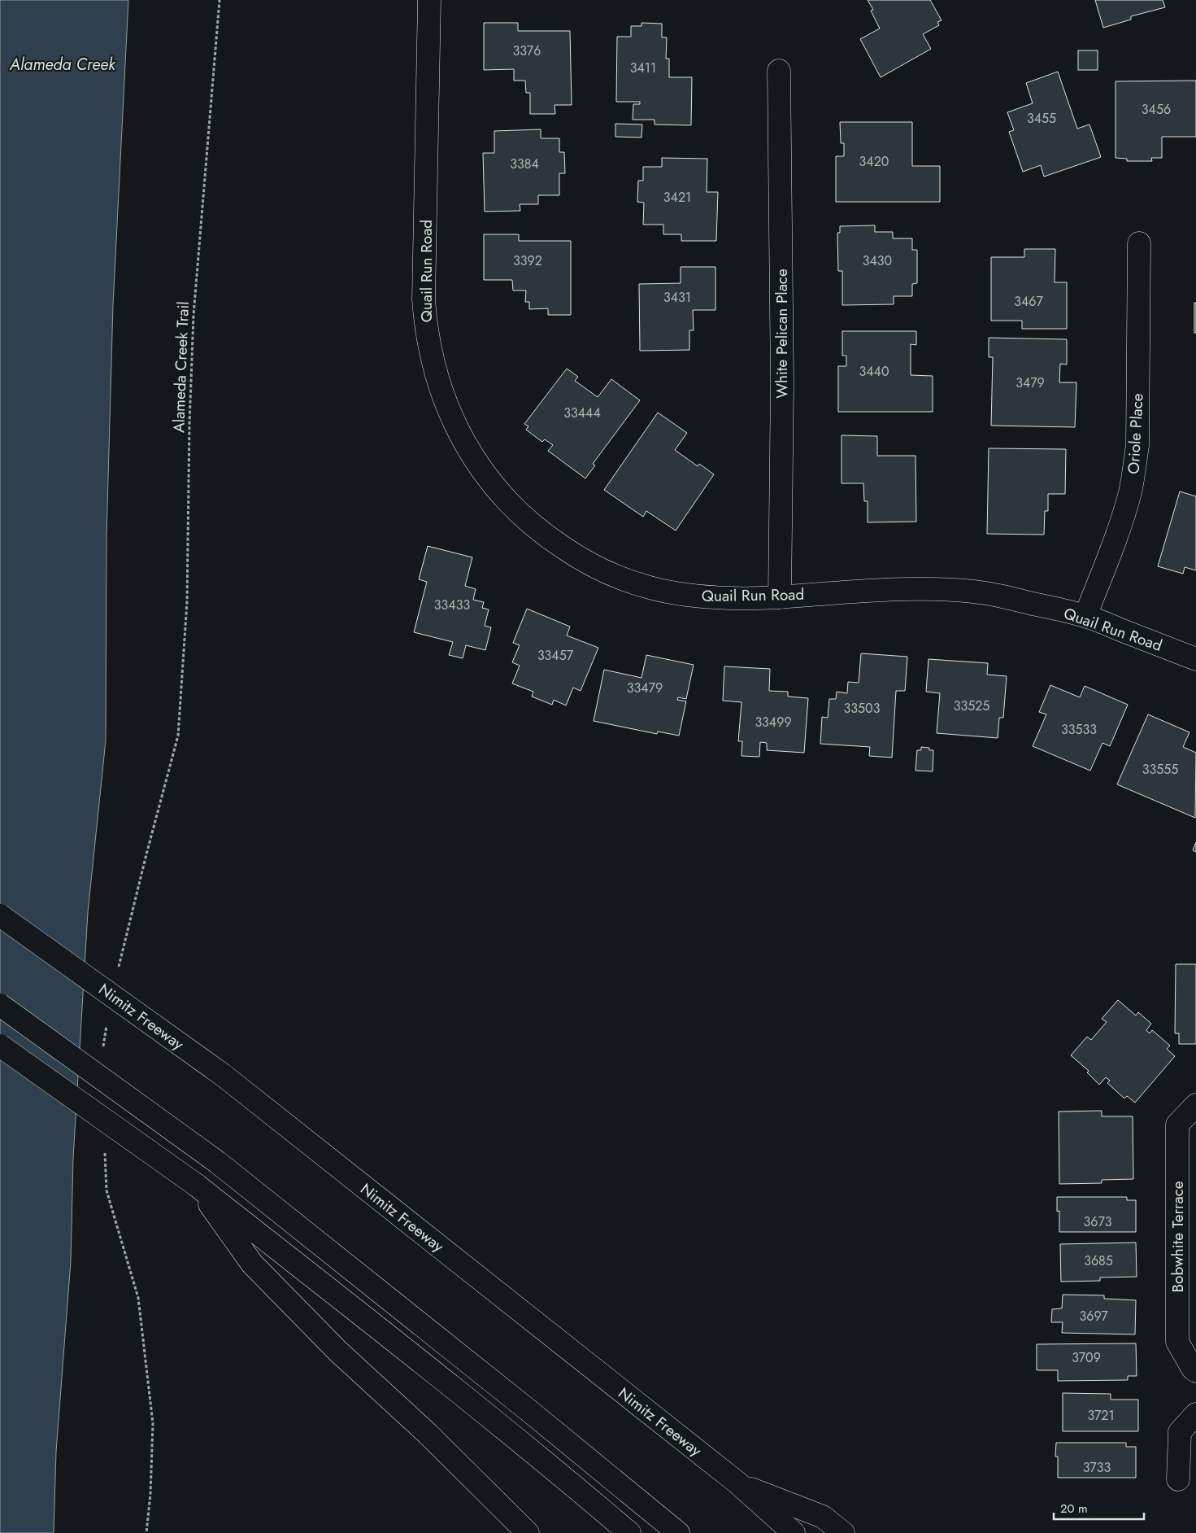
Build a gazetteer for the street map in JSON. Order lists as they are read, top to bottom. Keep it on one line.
{"streets":{"main road":["Quail Run Road","White Pelican Place","Oriole Place","Nimitz Freeway","Bobwhite Terrace"],"path":["Alameda Creek Trail"]},"crossings":[["Quail Run Road","White Pelican Place"],["Quail Run Road","Oriole Place"]],"water":["Alameda Creek"],"house_numbers":["3376","3411","3456","3455","3420","3384","3421","3392","3430","3431","3467","3440","3479","33444","33433","33457","33479","33525","33503","33499","33533","33555","3673","3685","3697","3709","3721","3733"],"scale_bar":"20 m"}
